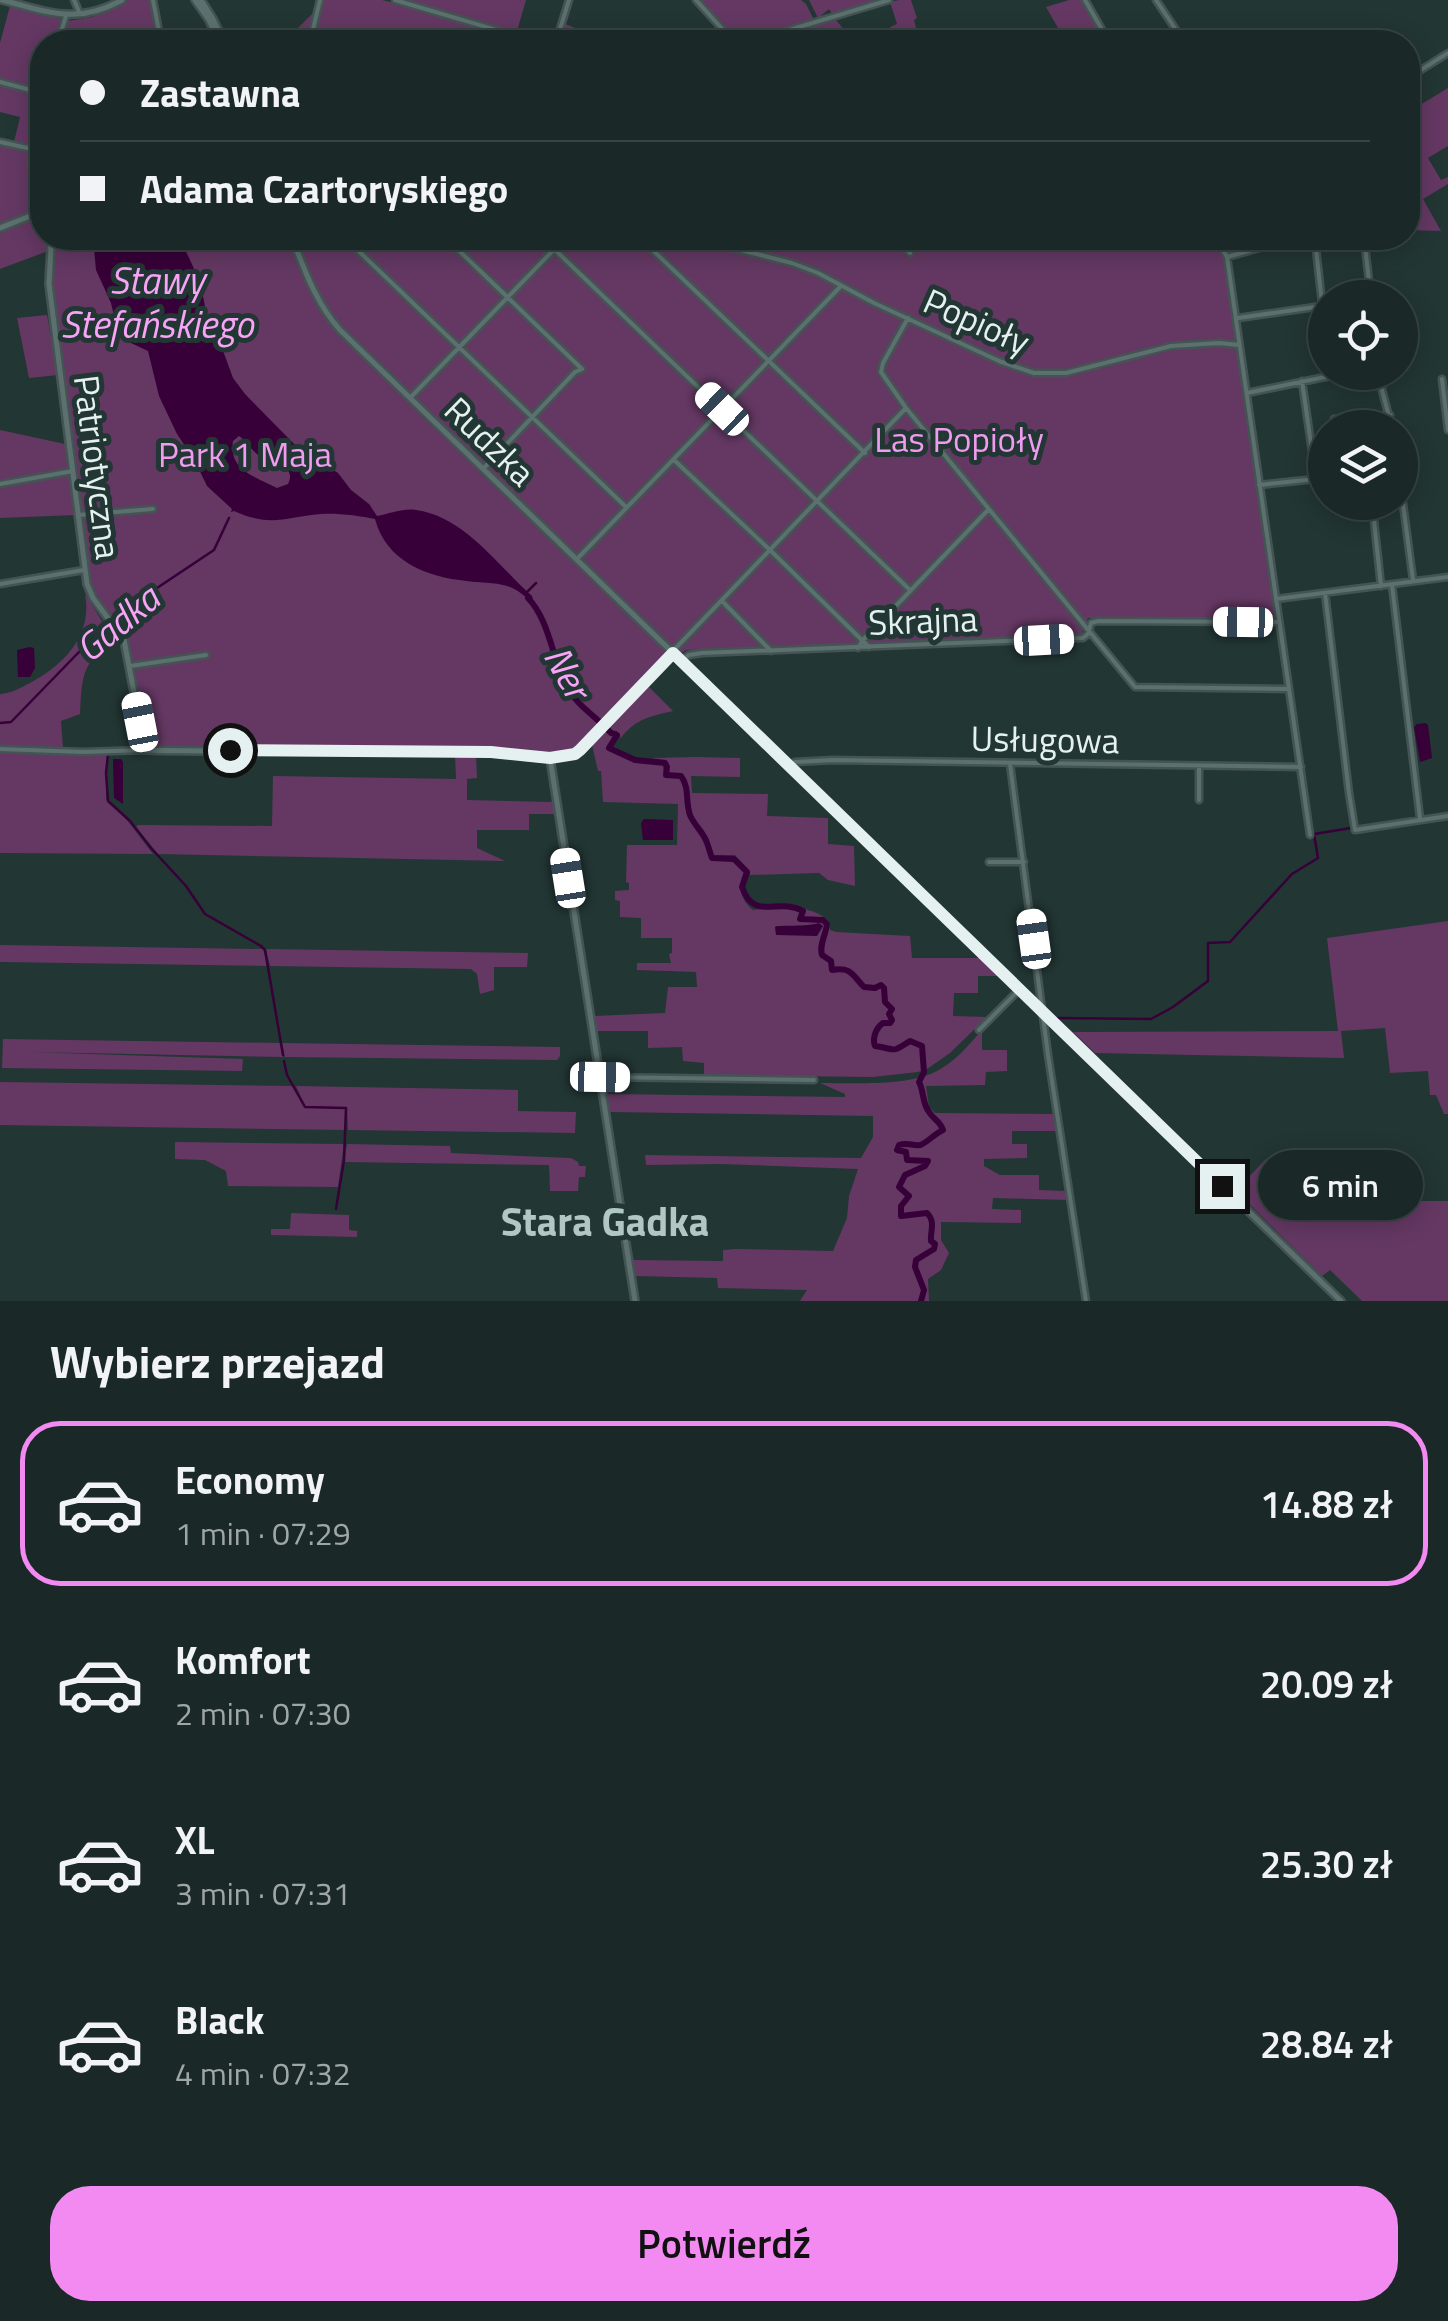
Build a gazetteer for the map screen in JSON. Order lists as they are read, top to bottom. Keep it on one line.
{"streets":{"street":["Popioły","Rudzka","Patriotyczna","Skrajna","Usługowa"]},"crossings":[["Rudzka","Skrajna"],["Rudzka","Usługowa"]],"districts":["Stara Gadka"],"water":["Stawy Stefańskiego","Gadka","Ner"],"parks":["Las Popioły","Park 1 Maja"],"page":{"banner":["Zastawna","Adama Czartoryskiego"],"bubble":"6 min","heading":"Wybierz przejazd","list":[{"name":"Economy","note":"1 min · 07:29","value":"14.88 zł"},{"name":"Komfort","note":"2 min · 07:30","value":"20.09 zł"},{"name":"XL","note":"3 min · 07:31","value":"25.30 zł"},{"name":"Black","note":"4 min · 07:32","value":"28.84 zł"}],"buttons":"Potwierdź"}}
